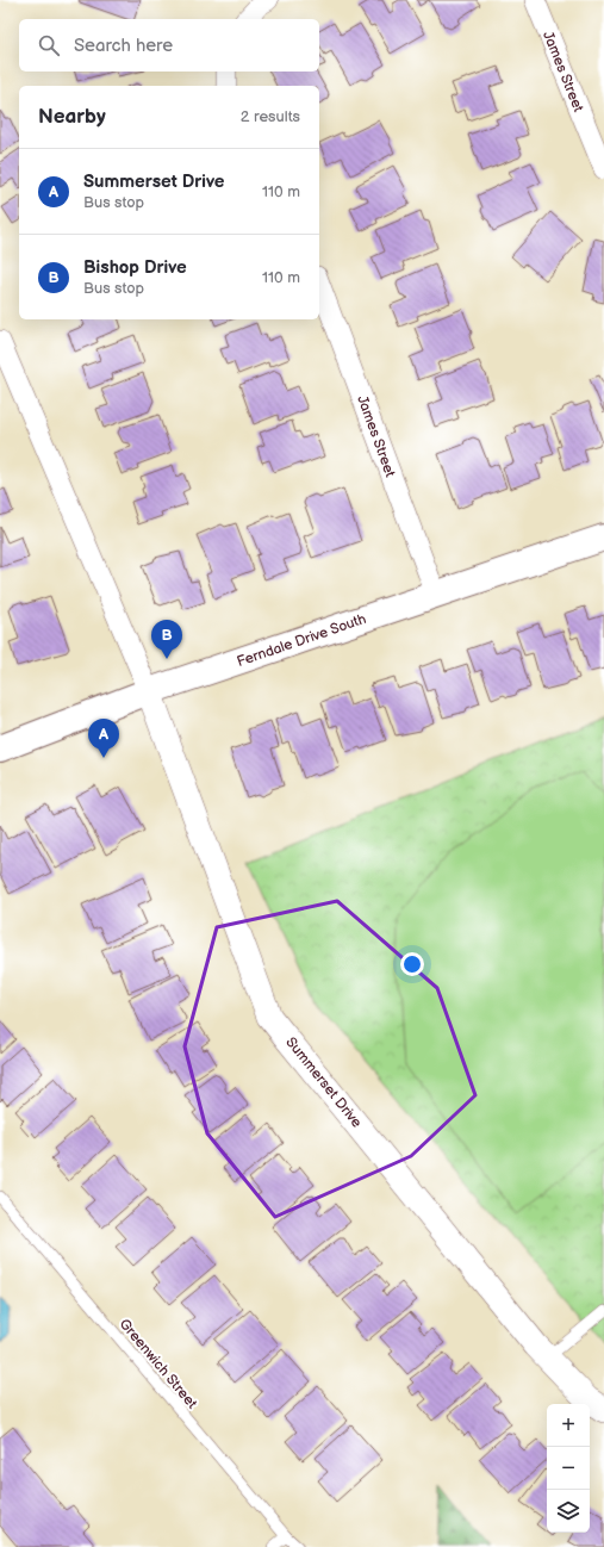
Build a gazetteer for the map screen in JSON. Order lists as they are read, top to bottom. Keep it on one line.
{"streets":{"main road":["Ferndale Drive South"],"street":["James Street","Summerset Drive"],"lane":["Greenwich Street"]},"crossings":[["James Street","Ferndale Drive South"],["Ferndale Drive South","Summerset Drive"]],"page":{"search":"Search here","heading":["Nearby","2 results"],"list":[{"mark":"A","name":"Summerset Drive","note":"Bus stop","value":"110 m"},{"mark":"B","name":"Bishop Drive","note":"Bus stop","value":"110 m"}],"pins":["B","A"],"map_buttons":["+","−"]}}
